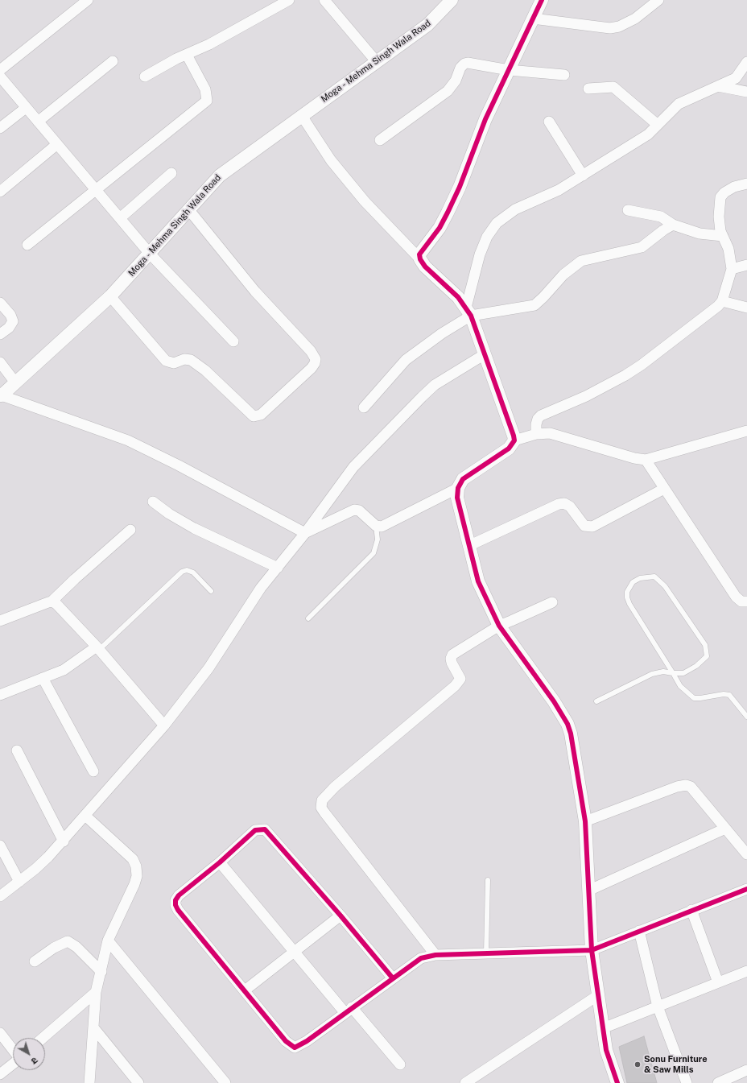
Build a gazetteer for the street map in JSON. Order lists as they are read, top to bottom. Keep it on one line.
{"streets":{"street":["Moga - Mehma Singh Wala Road"]},"places":["Sonu Furniture & Saw Mills"],"north":"bottom right"}
